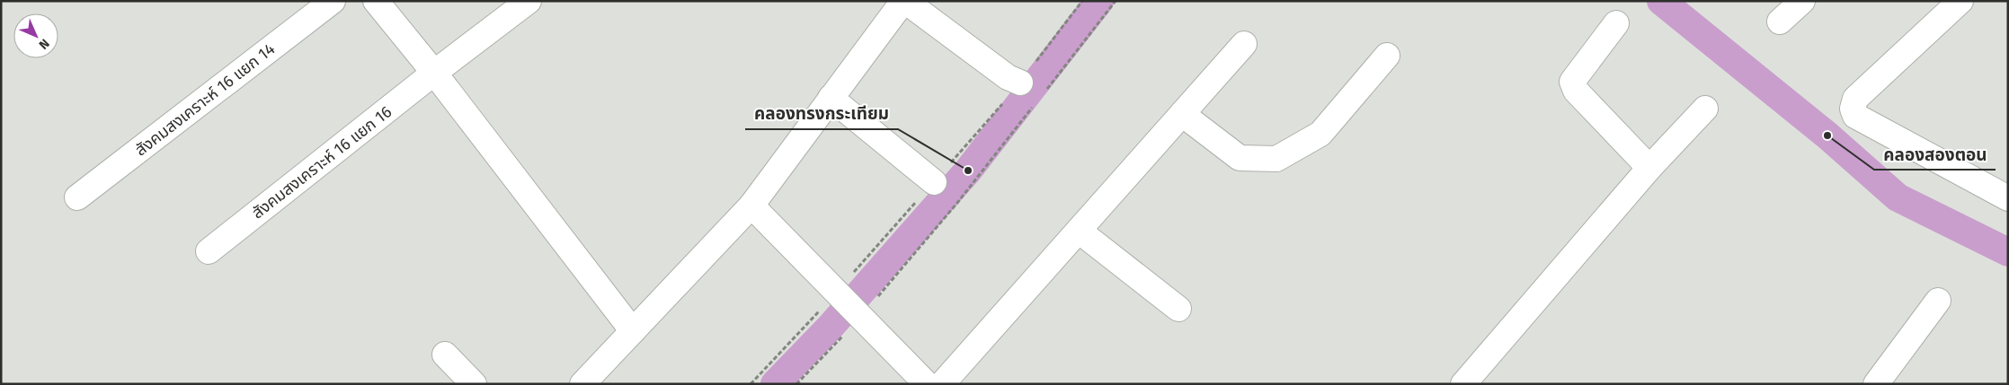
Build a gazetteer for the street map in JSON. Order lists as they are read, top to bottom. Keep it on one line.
{"streets":{"street":["สังคมสงเคราะห์ 16 แยก 14","สังคมสงเคราะห์ 16 แยก 16"]},"places":["คลองสองตอน","คลองทรงกระเทียม"],"north":"bottom right"}
